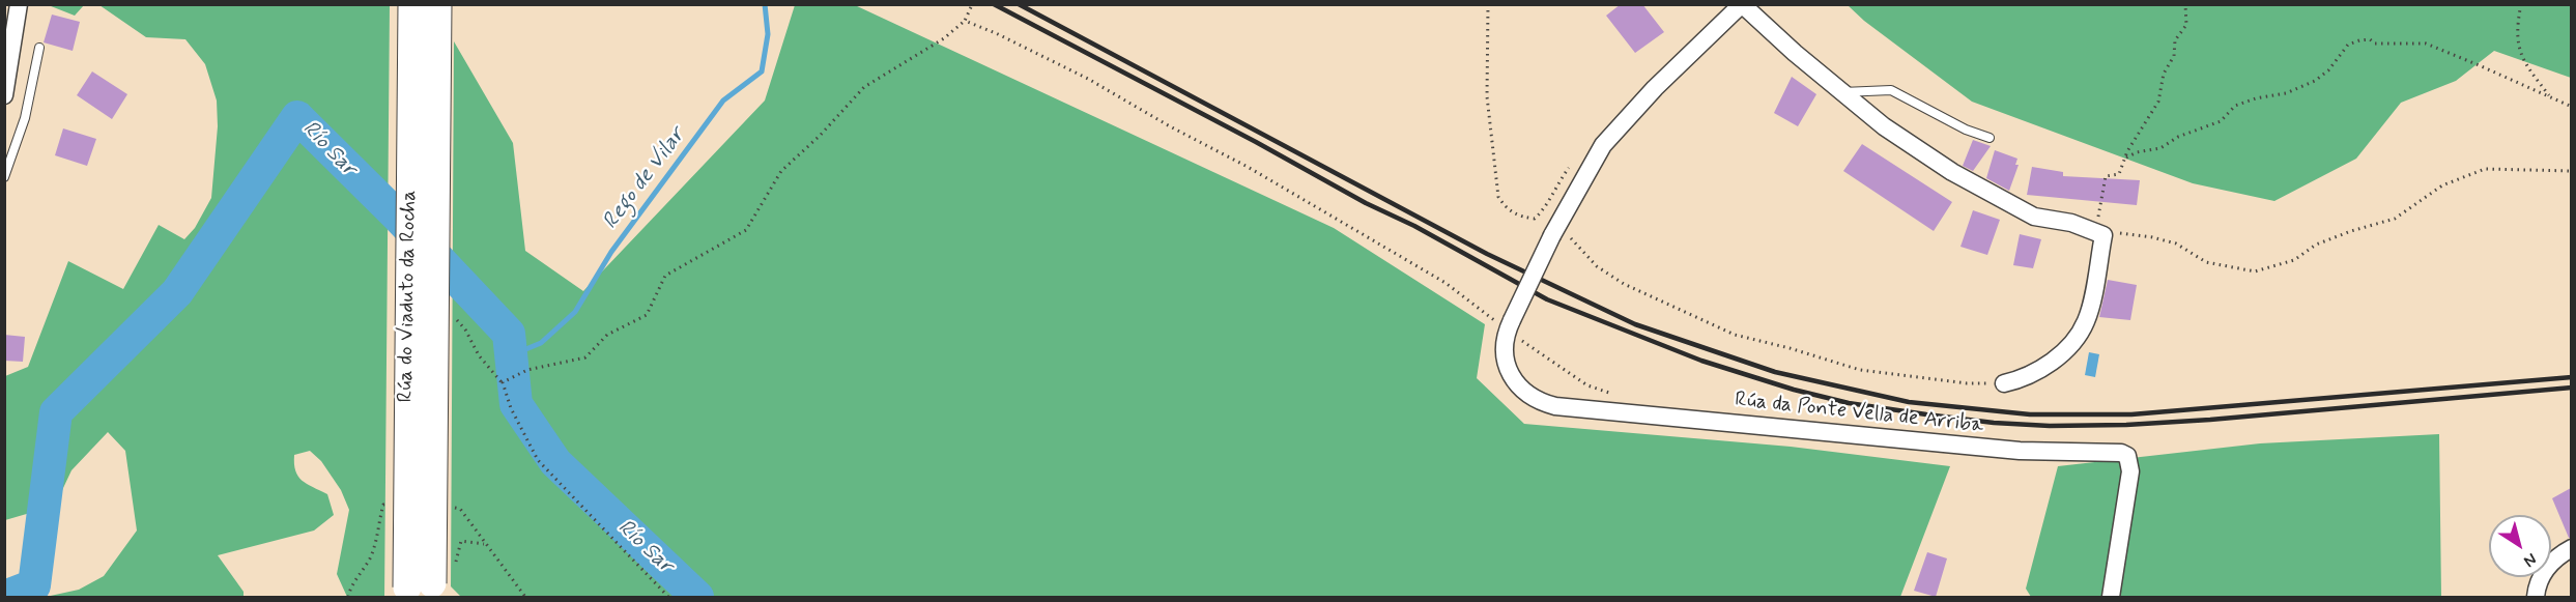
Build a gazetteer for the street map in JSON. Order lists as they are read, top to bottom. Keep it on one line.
{"streets":{"highway":["Rúa do Viaduto da Rocha"],"street":["Rúa da Ponte Vella de Arriba"]},"water":["Río Sar","Rego de Vilar"],"north":"bottom right"}
